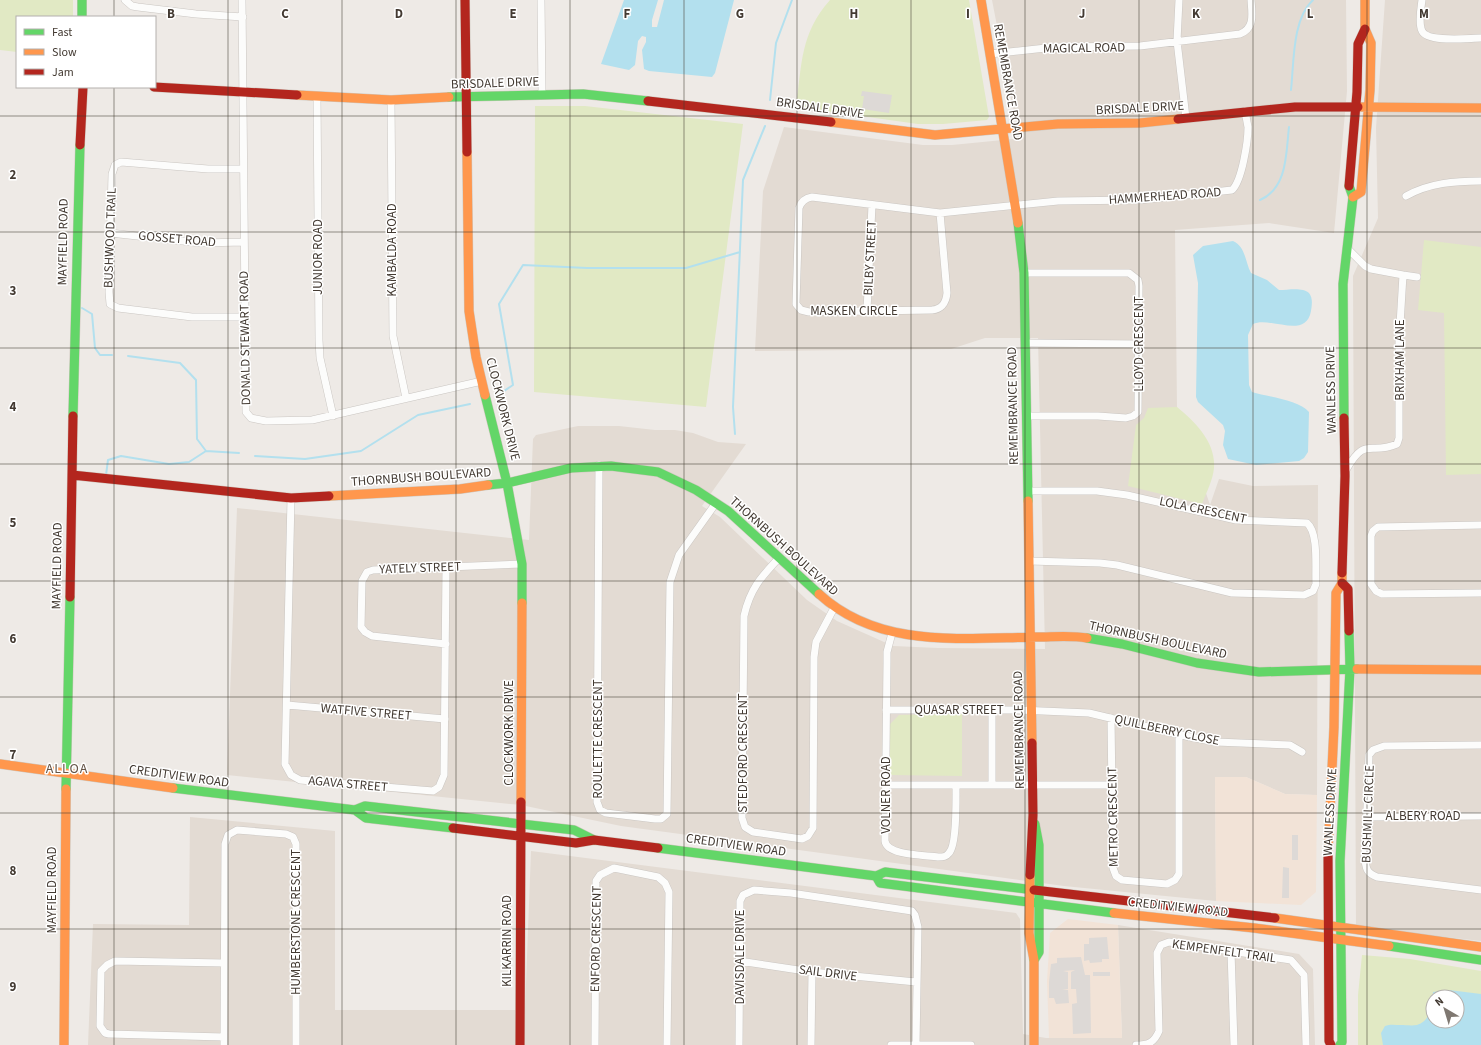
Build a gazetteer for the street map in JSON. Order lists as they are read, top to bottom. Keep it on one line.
{"streets":{"street":["MAGICAL ROAD","REMEMBRANCE ROAD","BRISDALE DRIVE","HAMMERHEAD ROAD","BUSHWOOD TRAIL","GOSSET ROAD","MAYFIELD ROAD","KAMBALDA ROAD","JUNIOR ROAD","BILBY STREET","MASKEN CIRCLE","DONALD STEWART ROAD","LLOYD CRESCENT","BRIXHAM LANE","WANLESS DRIVE","CLOCKWORK DRIVE","THORNBUSH BOULEVARD","LOLA CRESCENT","YATELY STREET","QUASAR STREET","WATFIVE STREET","QUILLBERRY CLOSE","ROULETTE CRESCENT","STEDFORD CRESCENT","CREDITVIEW ROAD","AGAVA STREET","VOLNER ROAD","BUSHMILL CIRCLE","ALBERY ROAD","METRO CRESCENT","HUMBERSTONE CRESCENT","ENFORD CRESCENT","KILKARRIN ROAD","KEMPENFELT TRAIL","DAVISDALE DRIVE","SAIL DRIVE"]},"crossings":[["MAGICAL ROAD","REMEMBRANCE ROAD"],["REMEMBRANCE ROAD","BRISDALE DRIVE"],["REMEMBRANCE ROAD","HAMMERHEAD ROAD"],["REMEMBRANCE ROAD","MASKEN CIRCLE"],["REMEMBRANCE ROAD","LLOYD CRESCENT"],["REMEMBRANCE ROAD","THORNBUSH BOULEVARD"],["REMEMBRANCE ROAD","LOLA CRESCENT"],["REMEMBRANCE ROAD","QUASAR STREET"],["REMEMBRANCE ROAD","QUILLBERRY CLOSE"],["REMEMBRANCE ROAD","CREDITVIEW ROAD"],["BRISDALE DRIVE","HAMMERHEAD ROAD"],["BRISDALE DRIVE","KAMBALDA ROAD"],["BRISDALE DRIVE","JUNIOR ROAD"],["BRISDALE DRIVE","DONALD STEWART ROAD"],["BRISDALE DRIVE","WANLESS DRIVE"],["BRISDALE DRIVE","CLOCKWORK DRIVE"],["HAMMERHEAD ROAD","MASKEN CIRCLE"],["BUSHWOOD TRAIL","GOSSET ROAD"],["BUSHWOOD TRAIL","DONALD STEWART ROAD"],["GOSSET ROAD","DONALD STEWART ROAD"],["MAYFIELD ROAD","THORNBUSH BOULEVARD"],["MAYFIELD ROAD","CREDITVIEW ROAD"],["KAMBALDA ROAD","DONALD STEWART ROAD"],["JUNIOR ROAD","DONALD STEWART ROAD"],["BILBY STREET","MASKEN CIRCLE"],["DONALD STEWART ROAD","CLOCKWORK DRIVE"],["BRIXHAM LANE","WANLESS DRIVE"],["WANLESS DRIVE","THORNBUSH BOULEVARD"],["WANLESS DRIVE","CREDITVIEW ROAD"],["CLOCKWORK DRIVE","THORNBUSH BOULEVARD"],["CLOCKWORK DRIVE","YATELY STREET"],["CLOCKWORK DRIVE","CREDITVIEW ROAD"],["CLOCKWORK DRIVE","KILKARRIN ROAD"],["THORNBUSH BOULEVARD","ROULETTE CRESCENT"],["THORNBUSH BOULEVARD","STEDFORD CRESCENT"],["THORNBUSH BOULEVARD","AGAVA STREET"],["THORNBUSH BOULEVARD","VOLNER ROAD"],["YATELY STREET","AGAVA STREET"],["QUASAR STREET","QUILLBERRY CLOSE"],["QUASAR STREET","VOLNER ROAD"],["WATFIVE STREET","AGAVA STREET"],["QUILLBERRY CLOSE","METRO CRESCENT"],["CREDITVIEW ROAD","KILKARRIN ROAD"],["BUSHMILL CIRCLE","ALBERY ROAD"],["DAVISDALE DRIVE","SAIL DRIVE"]],"districts":["ALLOA"],"legend":["Fast","Slow","Jam"],"north":"top left","grid":{"columns":["B","C","D","E","F","G","H","I","J","K","L","M"],"rows":["2","3","4","5","6","7","8","9"]}}
